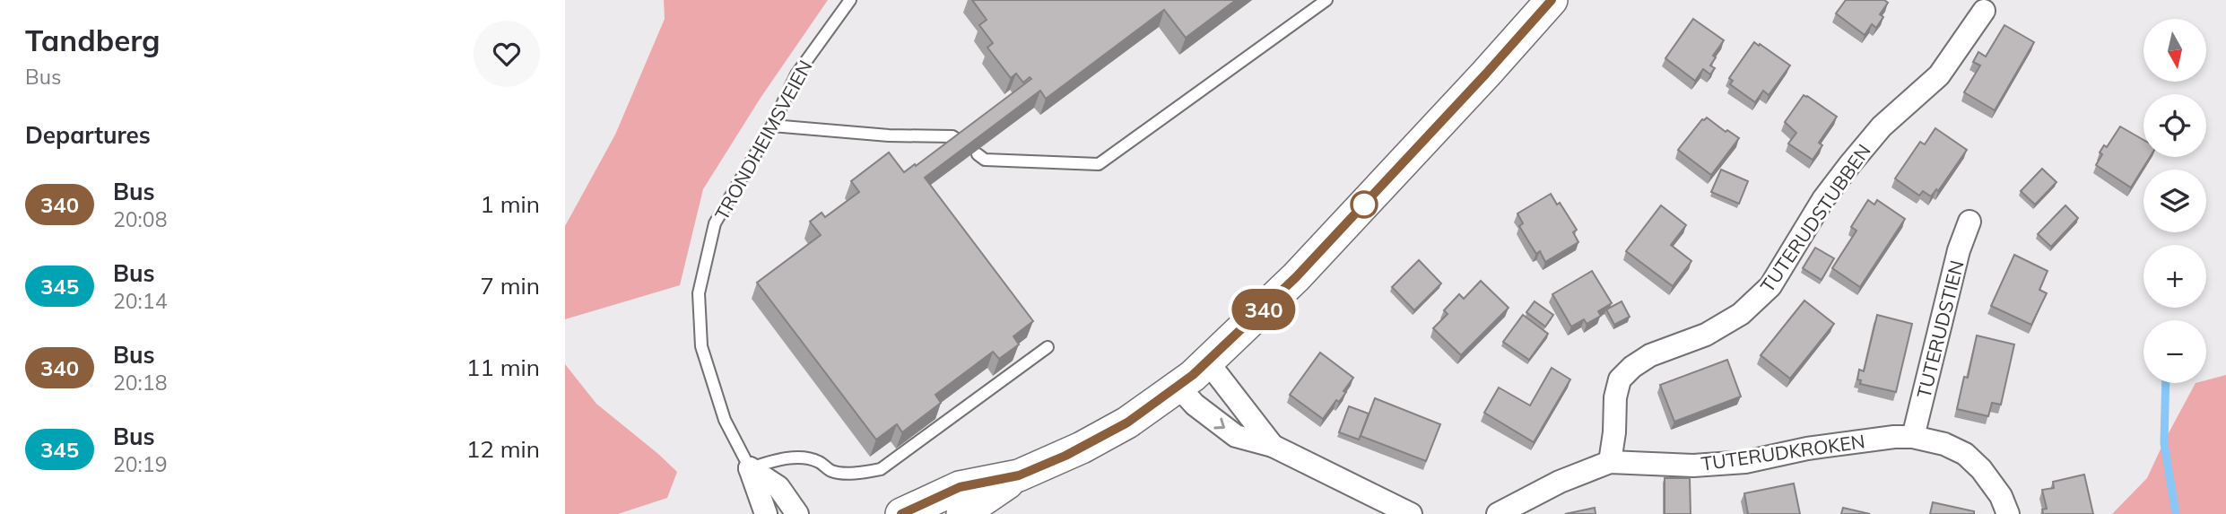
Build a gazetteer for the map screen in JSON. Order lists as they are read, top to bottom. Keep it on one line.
{"streets":{"street":["TRONDHEIMSVEIEN","TUTERUDSTUBBEN","TUTERUDSTIEN","TUTERUDKROKEN"]},"crossings":[["TUTERUDSTUBBEN","TUTERUDKROKEN"],["TUTERUDSTIEN","TUTERUDKROKEN"]],"lines":["bus line 340"],"north":"bottom","page":{"heading":[["Tandberg","Bus"],"Departures"],"on_map":"340","map_buttons":["+","−"],"list":[{"mark":"340","name":"Bus","note":"20:08","value":"1 min"},{"mark":"345","name":"Bus","note":"20:14","value":"7 min"},{"mark":"340","name":"Bus","note":"20:18","value":"11 min"},{"mark":"345","name":"Bus","note":"20:19","value":"12 min"}]}}
